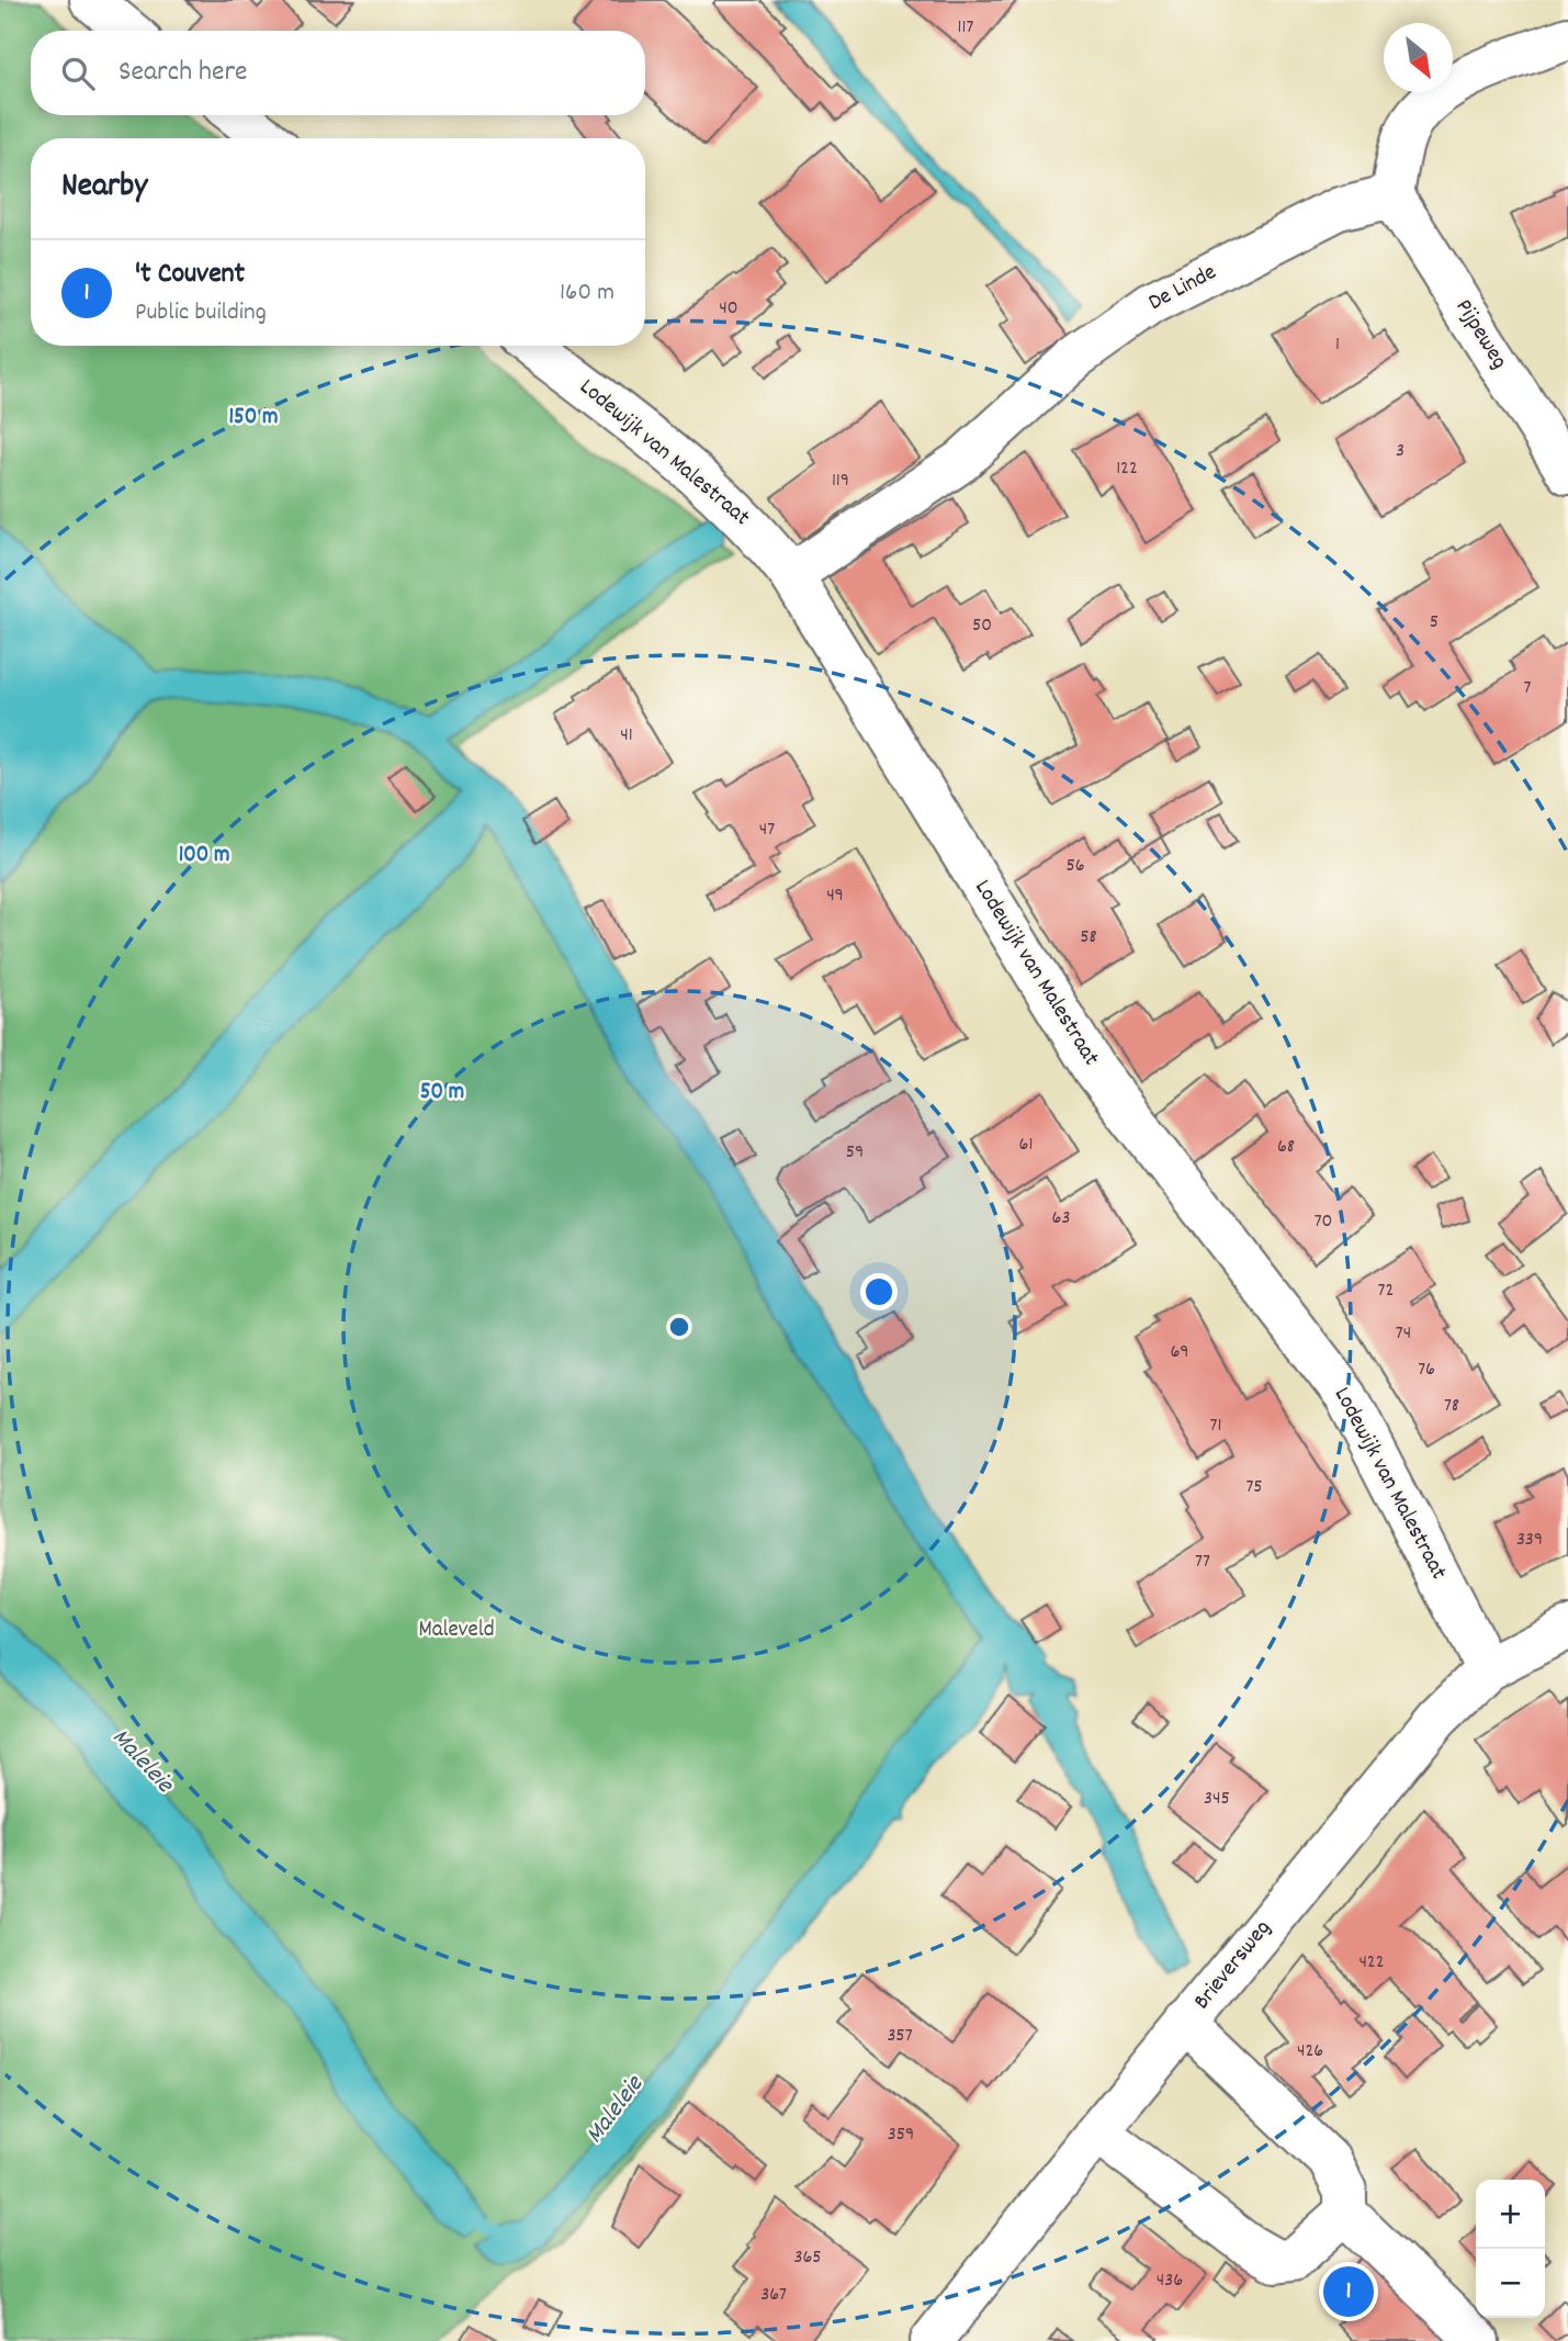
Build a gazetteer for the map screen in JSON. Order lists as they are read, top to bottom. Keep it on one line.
{"streets":{"street":["De Linde","Pijpeweg","Lodewijk van Malestraat","Brieversweg"]},"crossings":[["De Linde","Pijpeweg"],["De Linde","Lodewijk van Malestraat"],["Lodewijk van Malestraat","Brieversweg"]],"water":["Maleleie"],"parks":["Maleveld"],"house_numbers":["117","40","1","3","122","119","5","50","7","41","47","56","49","58","61","68","59","63","70","72","74","69","76","78","71","75","339","77","345","422","357","426","359","365","436","367"],"north":"bottom right","page":{"search":"Search here","heading":"Nearby","list":[{"mark":"1","name":"'t Couvent","note":"Public building","value":"160 m"}],"map_buttons":["+","−"],"pins":"1"},"rings":["150 m","100 m","50 m"]}
